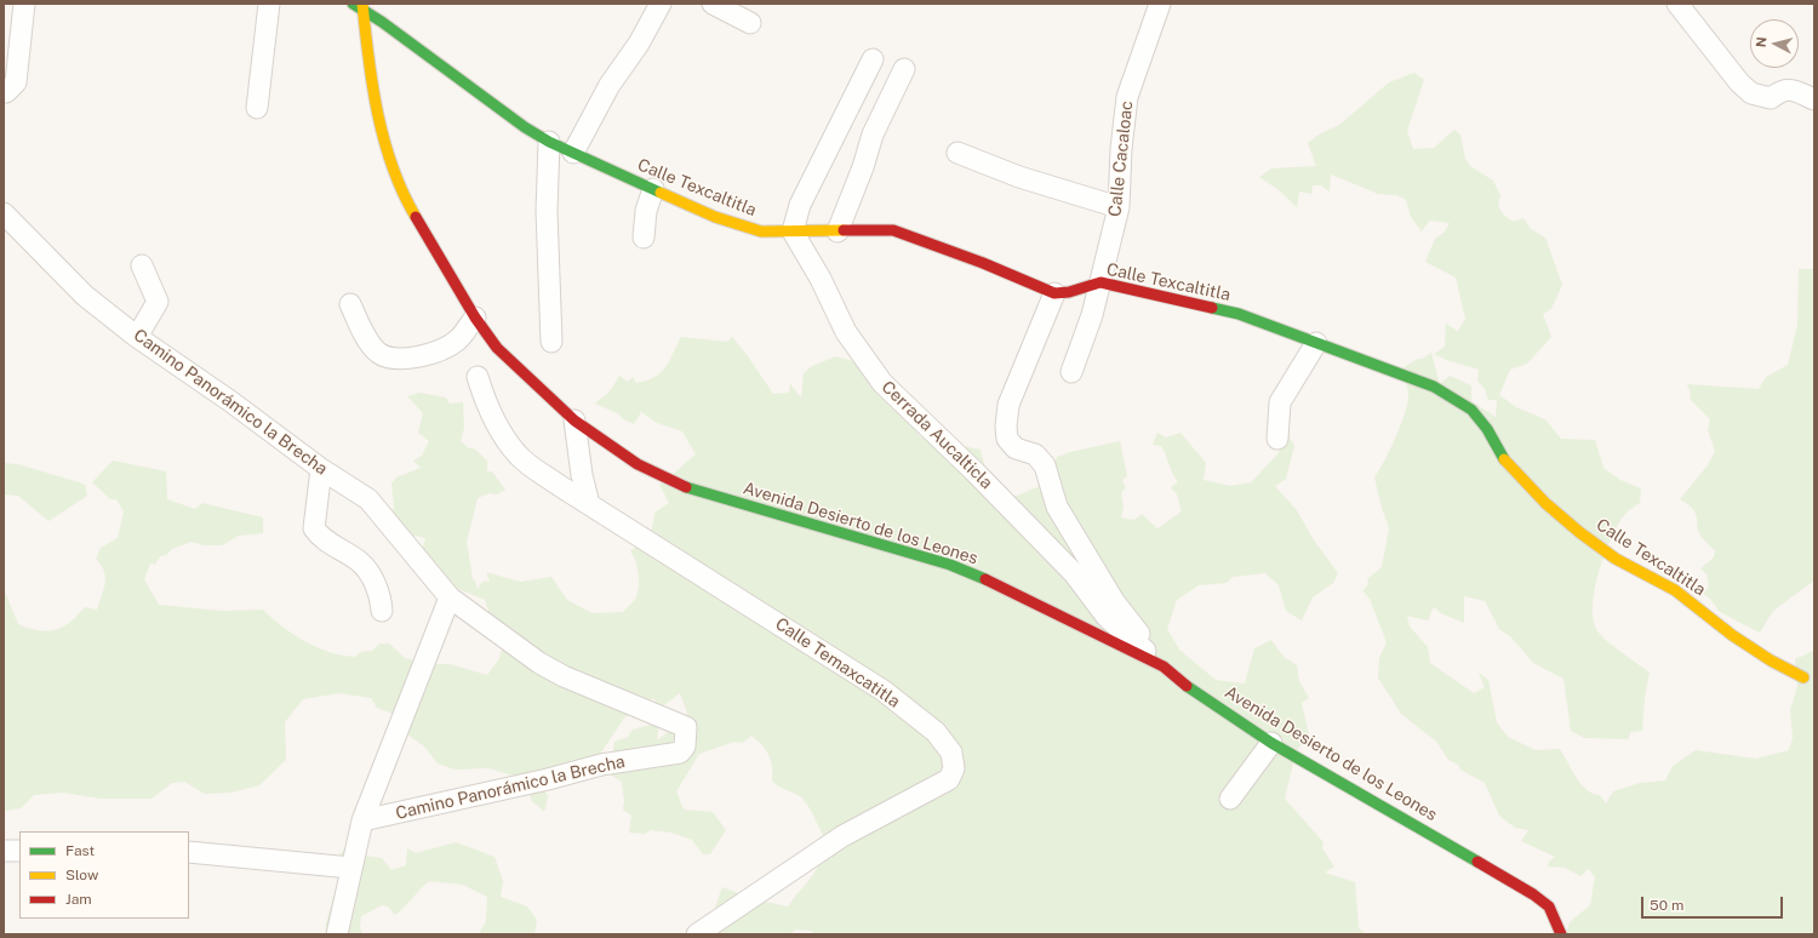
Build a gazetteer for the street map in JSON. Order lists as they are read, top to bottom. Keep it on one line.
{"streets":{"street":["Calle Cacaloac","Calle Texcaltitla","Camino Panorámico la Brecha","Cerrada Aucalticla","Avenida Desierto de los Leones","Calle Temaxcatitla"]},"crossings":[["Calle Cacaloac","Calle Texcaltitla"],["Calle Texcaltitla","Cerrada Aucalticla"],["Calle Texcaltitla","Avenida Desierto de los Leones"],["Cerrada Aucalticla","Avenida Desierto de los Leones"]],"legend":["Fast","Slow","Jam"],"scale_bar":"50 m","north":"left"}
